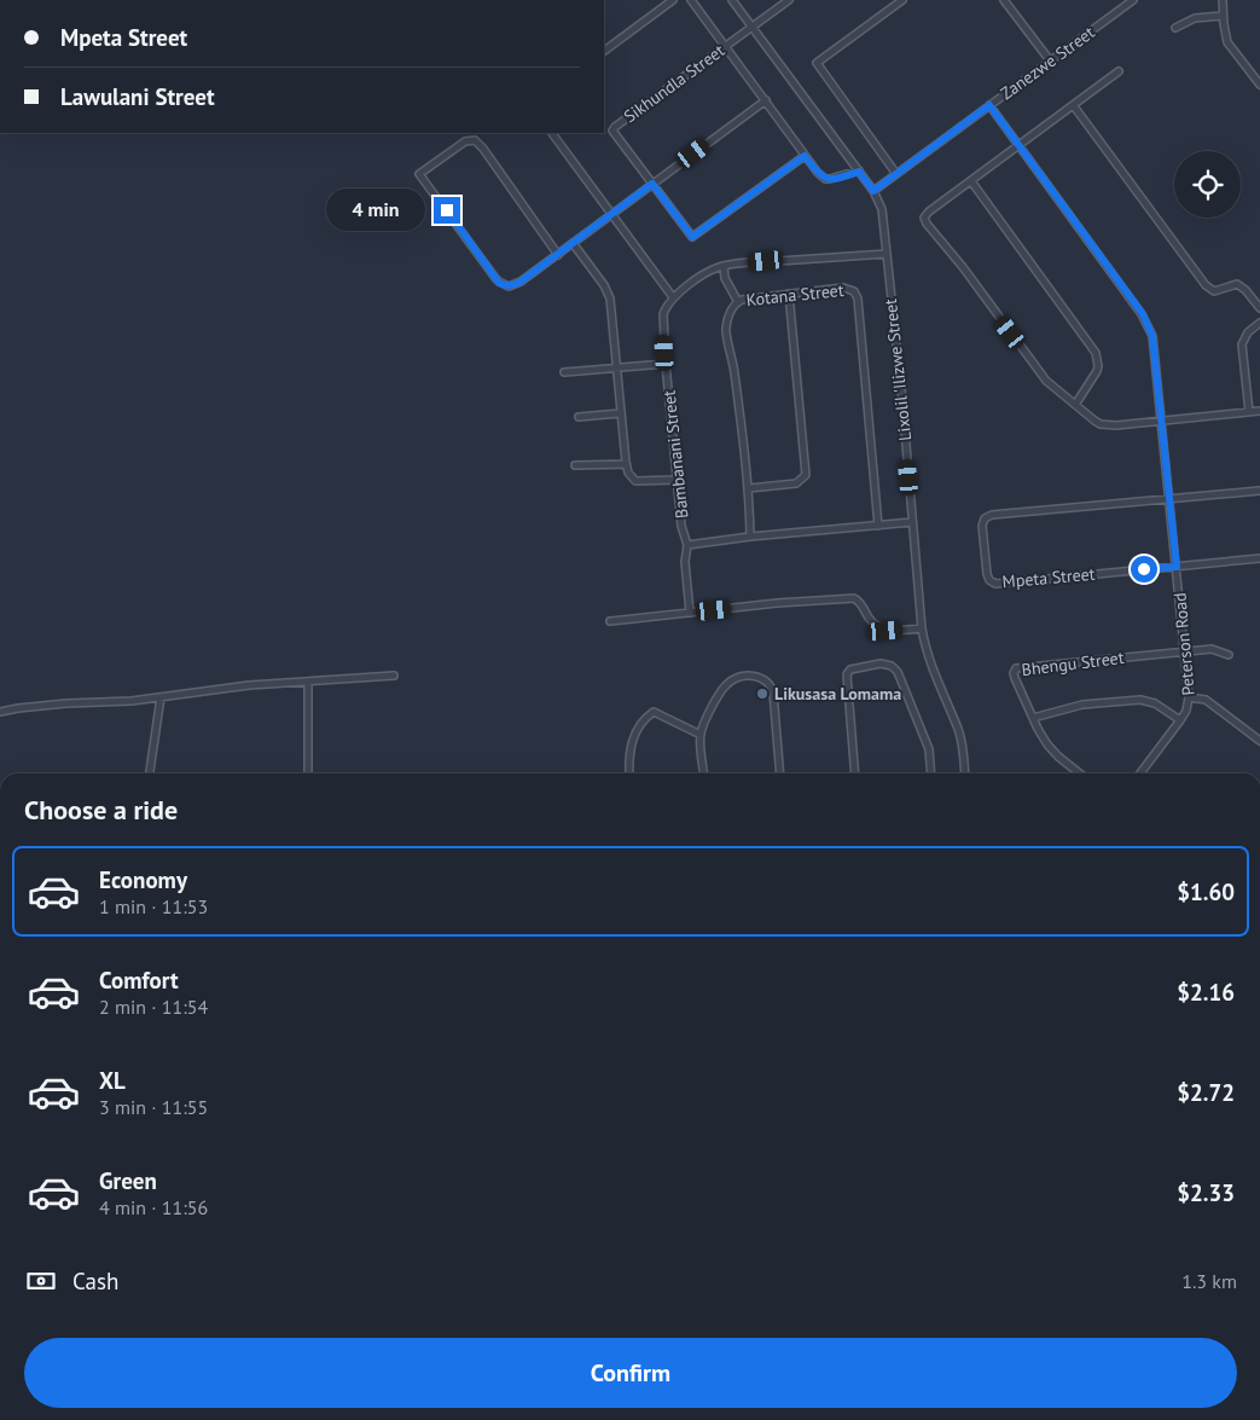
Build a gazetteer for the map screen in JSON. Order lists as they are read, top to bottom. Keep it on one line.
{"streets":{"street":["Zanezwe Street","Sikhundla Street","Kotana Street","Lixolil 'Ilizwe Street","Bambanani Street","Mpeta Street","Peterson Road","Bhengu Street"]},"crossings":[["Zanezwe Street","Lixolil 'Ilizwe Street"],["Zanezwe Street","Peterson Road"],["Sikhundla Street","Lixolil 'Ilizwe Street"],["Mpeta Street","Peterson Road"],["Peterson Road","Bhengu Street"]],"places":["Likusasa Lomama"],"page":{"banner":["Mpeta Street","Lawulani Street"],"bubble":"4 min","heading":"Choose a ride","list":[{"name":"Economy","note":"1 min · 11:53","value":"$1.60"},{"name":"Comfort","note":"2 min · 11:54","value":"$2.16"},{"name":"XL","note":"3 min · 11:55","value":"$2.72"},{"name":"Green","note":"4 min · 11:56","value":"$2.33"}],"pay":["Cash","1.3 km"],"buttons":"Confirm"}}
